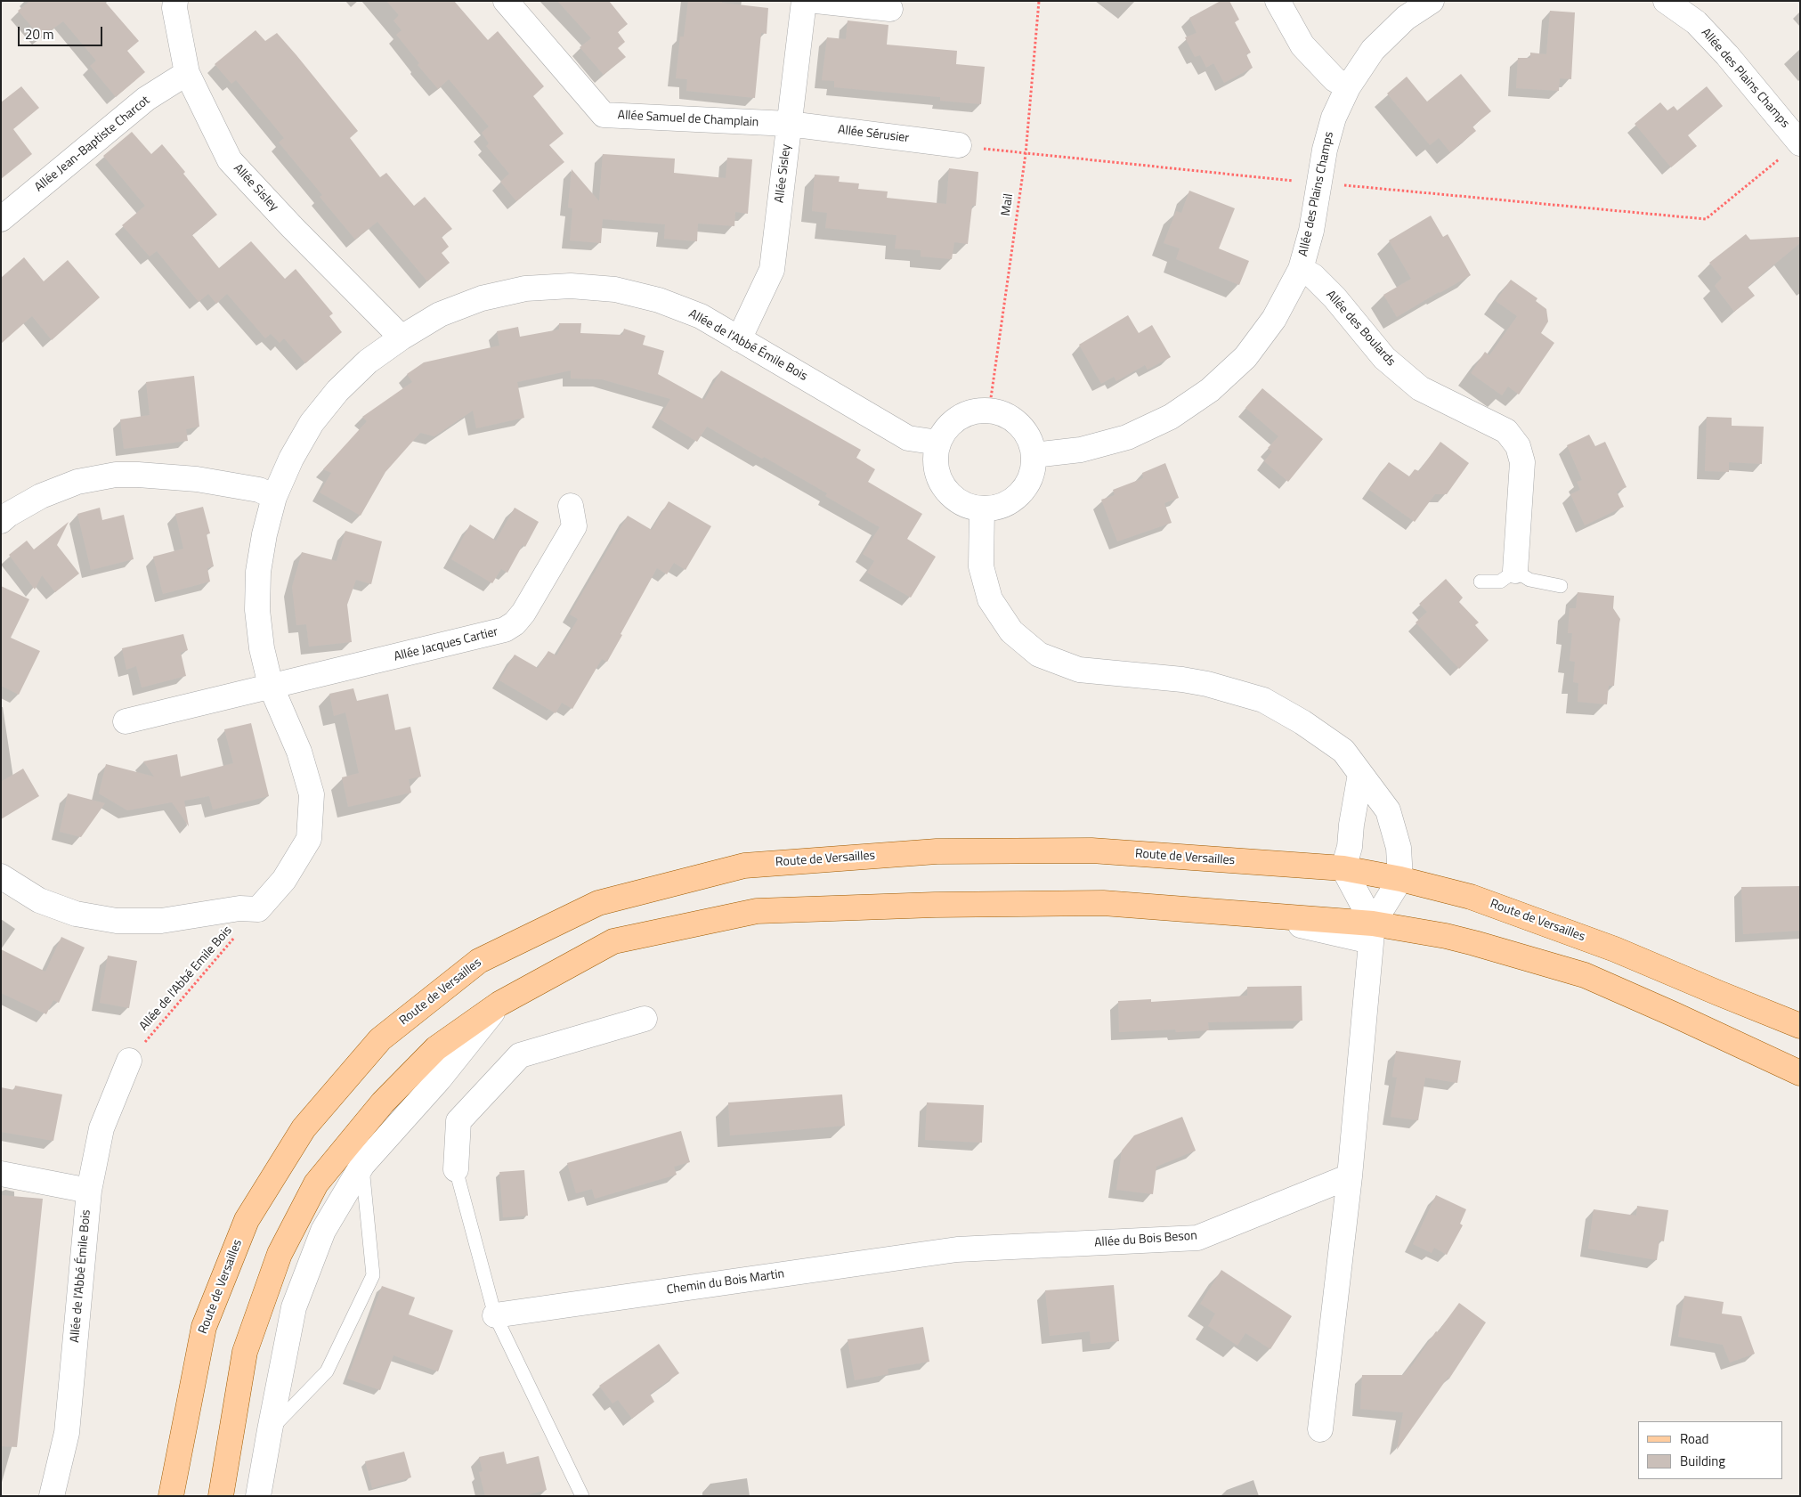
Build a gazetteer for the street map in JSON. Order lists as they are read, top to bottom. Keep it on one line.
{"streets":{"main road":["Route de Versailles"],"street":["Allée des Plains Champs","Allée Samuel de Champlain","Allée Sérusier","Allée Jean-Baptiste Charcot","Allée Sisley","Allée des Boulards","Allée de l'Abbé Émile Bois","Allée Jacques Cartier","Allée du Bois Beson","Chemin du Bois Martin"],"path":["Mail","Allée de l'Abbé Emile Bois"]},"crossings":[["Allée des Plains Champs","Mail"],["Allée des Plains Champs","Allée des Boulards"],["Allée des Plains Champs","Allée de l'Abbé Émile Bois"],["Allée Samuel de Champlain","Allée Sérusier"],["Allée Samuel de Champlain","Allée Sisley"],["Allée Sérusier","Allée Sisley"],["Allée Jean-Baptiste Charcot","Allée Sisley"],["Allée Sisley","Allée de l'Abbé Émile Bois"],["Mail","Allée de l'Abbé Émile Bois"],["Allée de l'Abbé Émile Bois","Allée Jacques Cartier"],["Allée de l'Abbé Émile Bois","Allée de l'Abbé Emile Bois"],["Allée du Bois Beson","Chemin du Bois Martin"]],"legend":["Road","Building"],"scale_bar":"20 m"}
